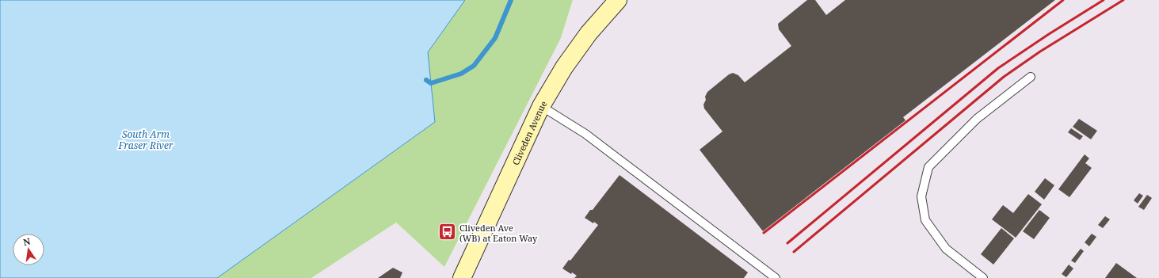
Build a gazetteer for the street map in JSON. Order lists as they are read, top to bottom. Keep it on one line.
{"streets":{"street":["Cliveden Avenue"]},"water":["South Arm Fraser River"],"places":{"bus stop":["Cliveden Ave (WB) at Eaton Way"]},"north":"top"}
